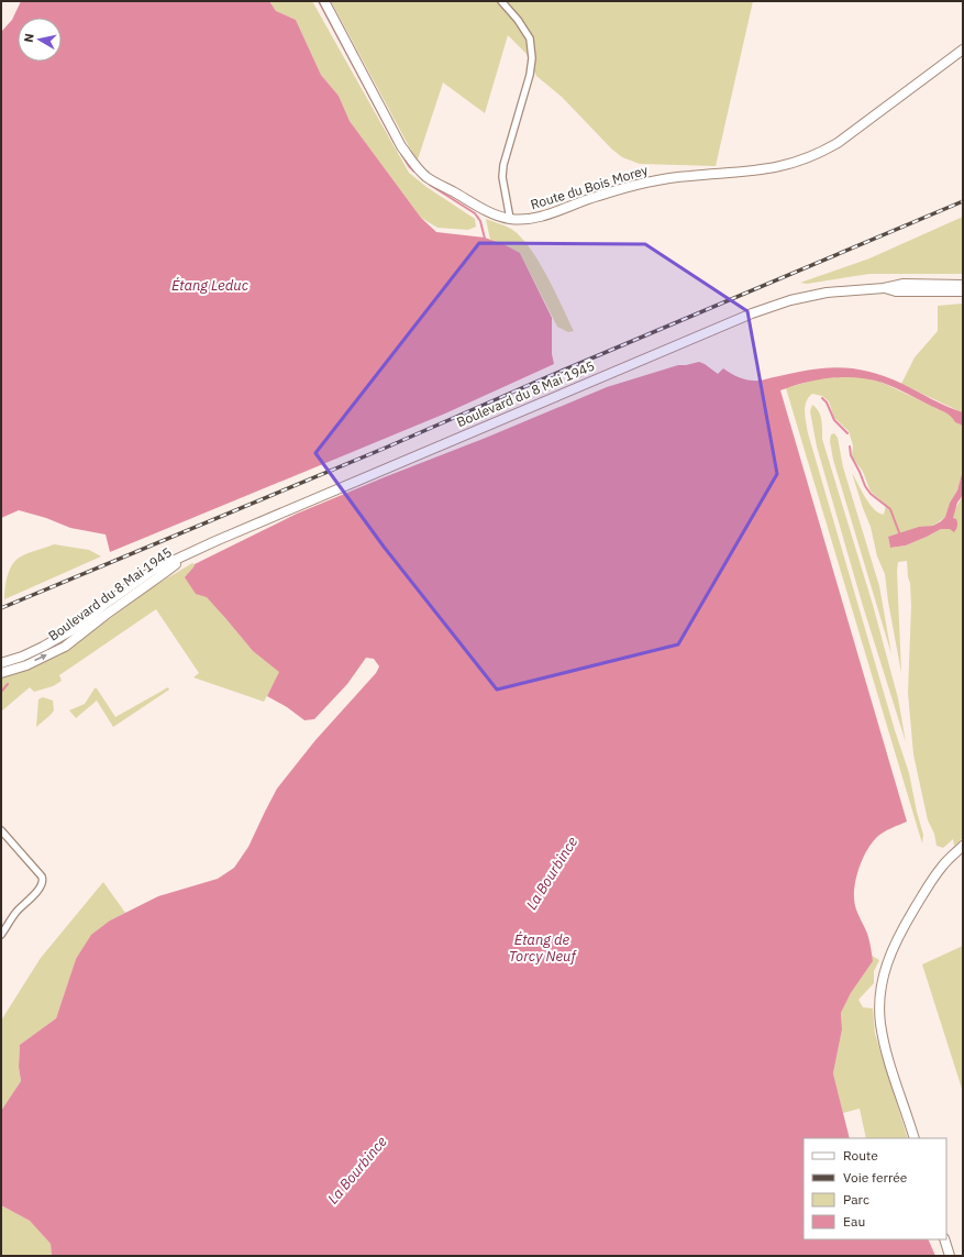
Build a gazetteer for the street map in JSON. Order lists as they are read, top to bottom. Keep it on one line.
{"streets":{"main road":["Route du Bois Morey","Boulevard du 8 Mai 1945"]},"water":["Étang Leduc","La Bourbince","Étang de Torcy Neuf"],"legend":["Route","Voie ferrée","Parc","Eau"],"north":"left"}
